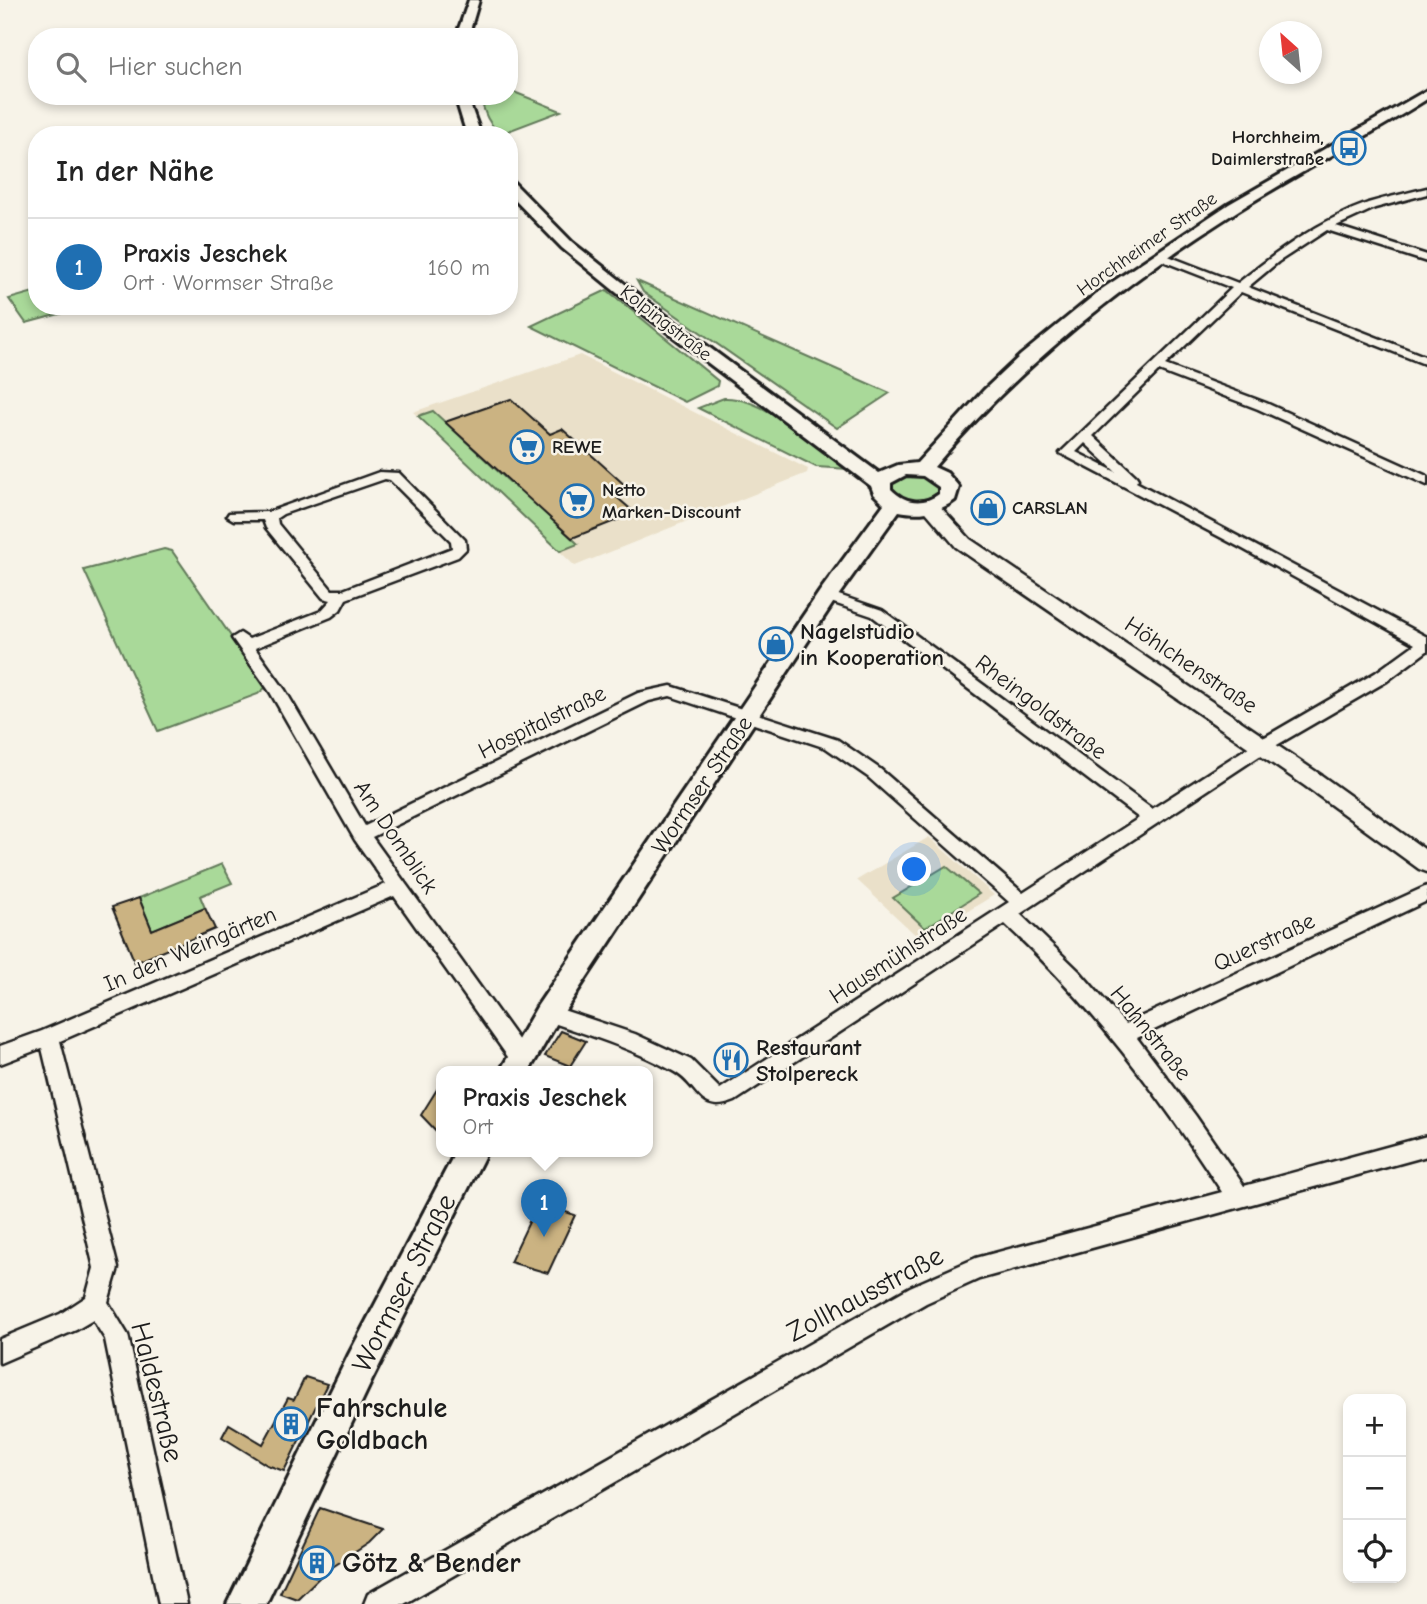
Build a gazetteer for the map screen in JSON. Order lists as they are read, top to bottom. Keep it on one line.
{"streets":{"main road":["Horchheimer Straße","Kolpingstraße","Wormser Straße"],"street":["Höhlchenstraße","Rheingoldstraße","Hospitalstraße","Am Domblick","Querstraße","In den Weingärten","Hausmühlstraße","Hahnstraße","Zollhausstraße","Haldestraße"]},"crossings":[["Horchheimer Straße","Kolpingstraße"],["Kolpingstraße","Wormser Straße"],["Höhlchenstraße","Hausmühlstraße"],["Rheingoldstraße","Wormser Straße"],["Rheingoldstraße","Hausmühlstraße"],["Hospitalstraße","Wormser Straße"],["Hospitalstraße","Am Domblick"],["Hospitalstraße","Hahnstraße"],["Wormser Straße","Am Domblick"],["Wormser Straße","Hausmühlstraße"],["Wormser Straße","Hahnstraße"],["Am Domblick","In den Weingärten"],["Querstraße","Hahnstraße"],["Hausmühlstraße","Hahnstraße"],["Hahnstraße","Zollhausstraße"]],"places":{"bus stop":["Horchheim, Daimlerstraße"],"supermarket":["REWE","Netto Marken-Discount"],"shop":["CARSLAN","Nagelstudio in Kooperation"],"restaurant":["Restaurant Stolpereck"],"building":["Fahrschule Goldbach","Götz & Bender"]},"north":"top left","page":{"search":"Hier suchen","heading":"In der Nähe","list":[{"mark":"1","name":"Praxis Jeschek","note":"Ort · Wormser Straße","value":"160 m"}],"popup":["Praxis Jeschek","Ort"],"pins":"1","map_buttons":["+","−"]}}
